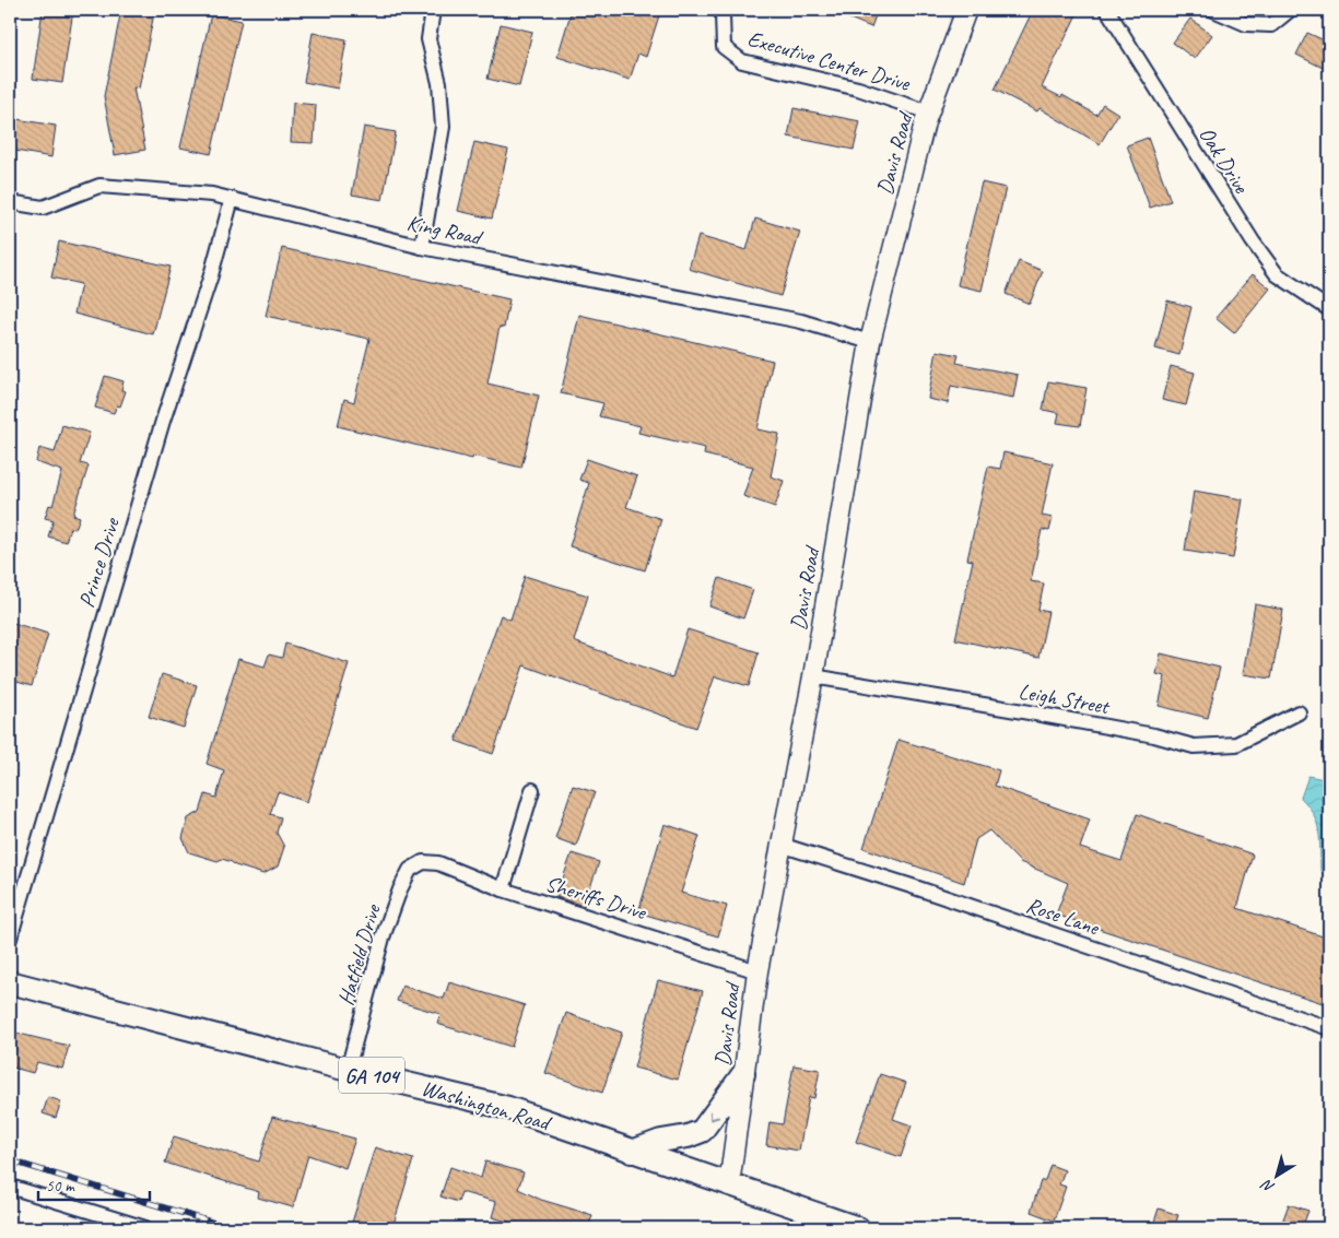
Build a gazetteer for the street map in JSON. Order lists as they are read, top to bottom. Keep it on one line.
{"streets":{"main road":["Davis Road","GA 104","Washington Road"],"street":["Executive Center Drive","Oak Drive","King Road","Prince Drive","Leigh Street","Sheriffs Drive","Rose Lane","Hatfield Drive"]},"crossings":[["Executive Center Drive","Davis Road"],["Davis Road","King Road"],["Davis Road","Leigh Street"],["Davis Road","Sheriffs Drive"],["Davis Road","Rose Lane"],["Davis Road","Washington Road"],["King Road","Prince Drive"],["Sheriffs Drive","Hatfield Drive"],["Hatfield Drive","Washington Road"]],"scale_bar":"50 m","north":"bottom left"}
